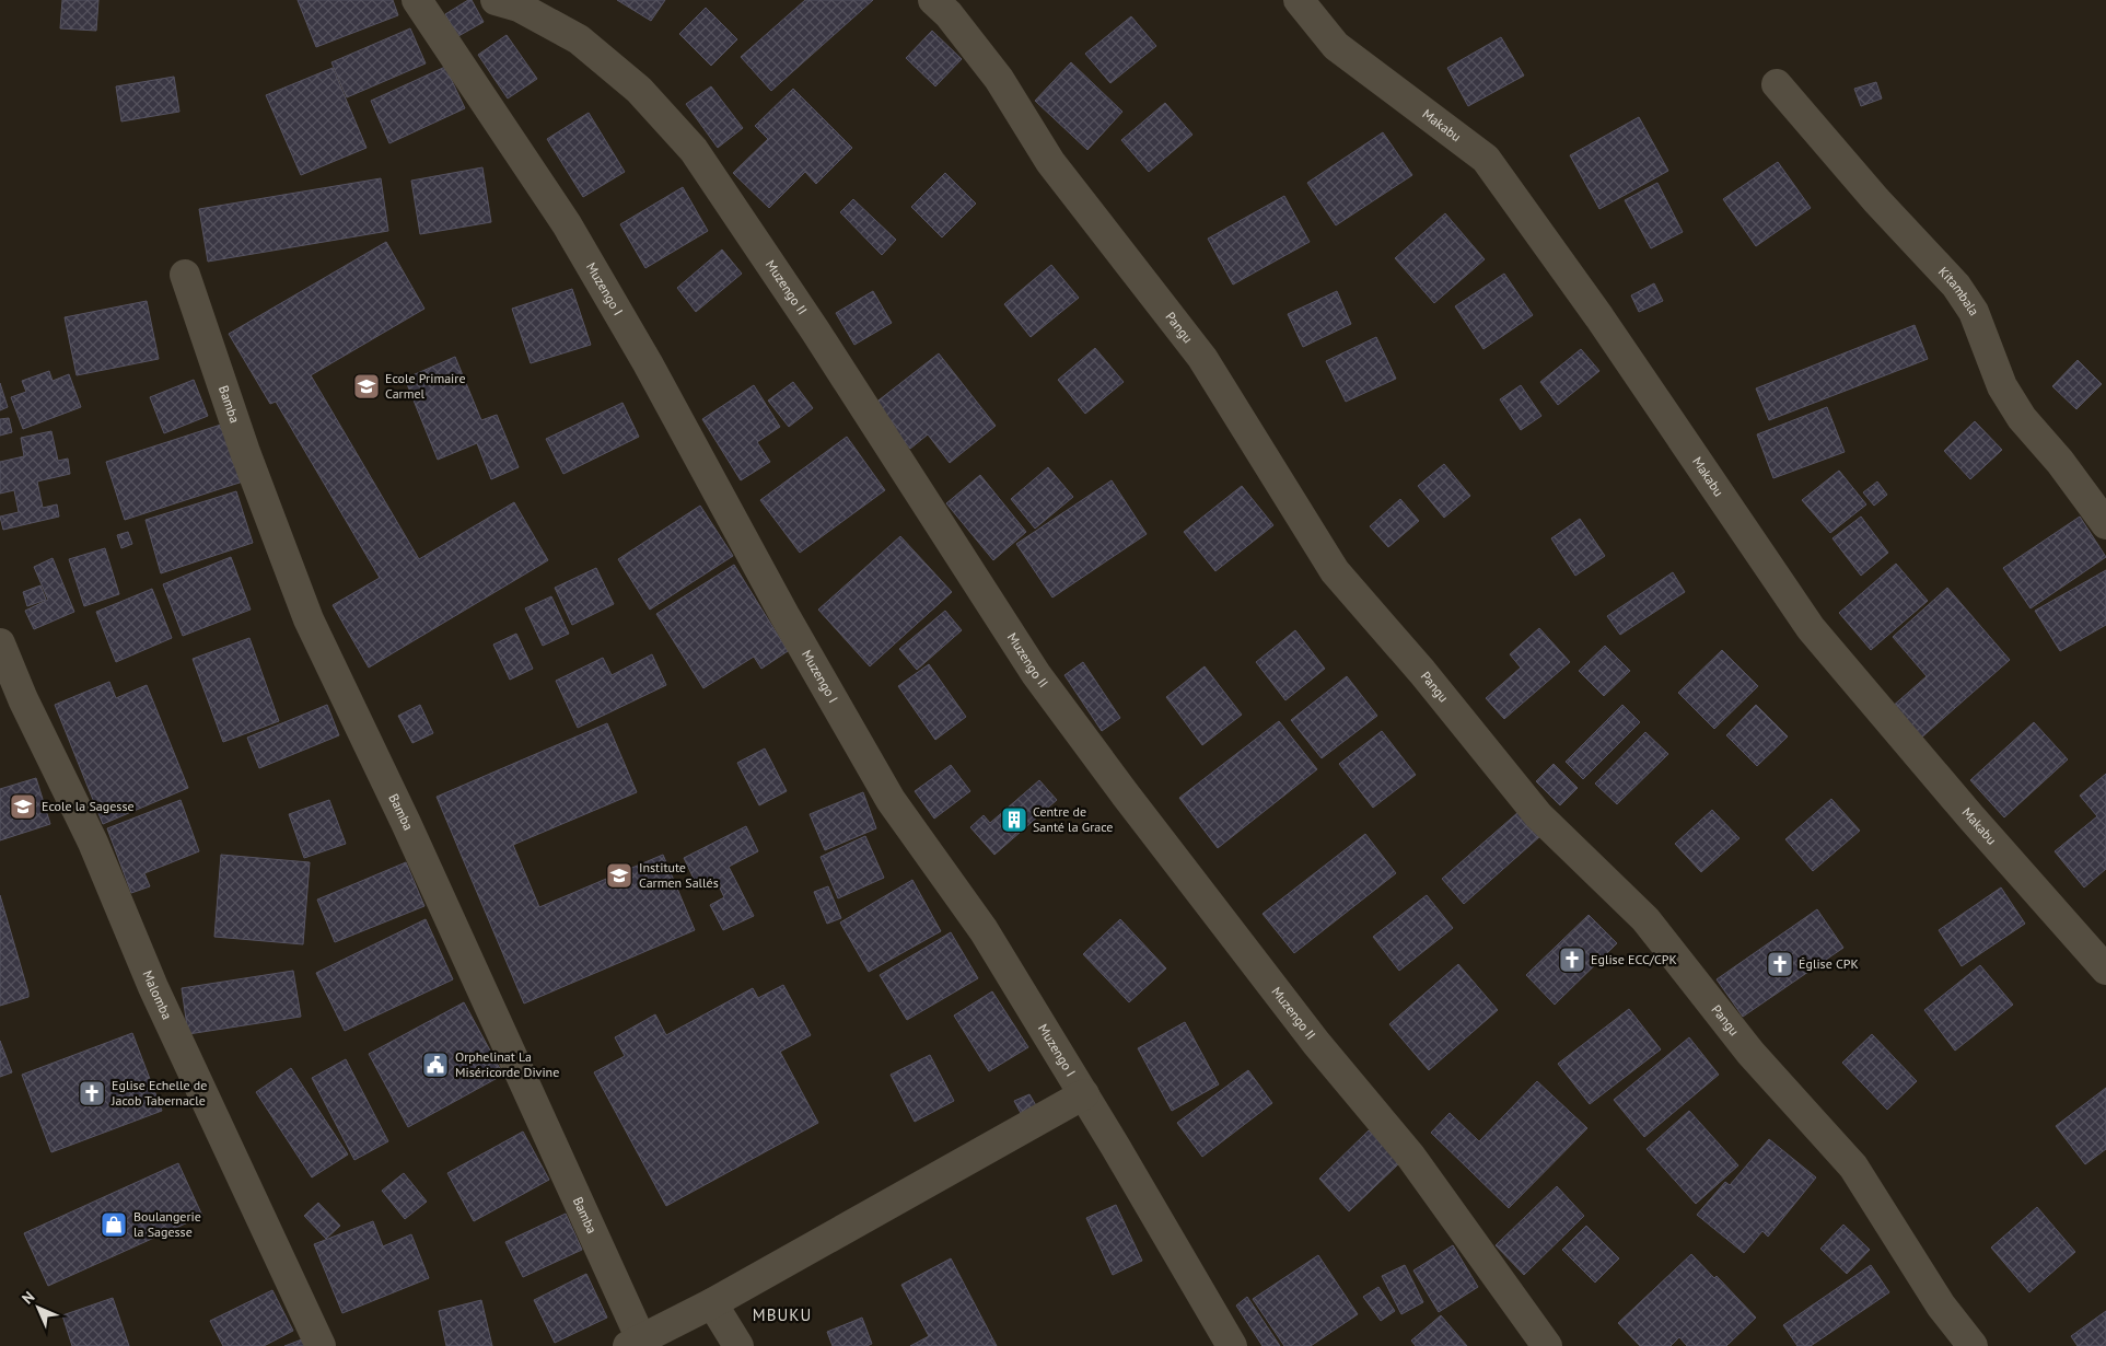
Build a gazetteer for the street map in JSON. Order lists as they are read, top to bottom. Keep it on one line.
{"streets":{"street":["Makabu","Muzengo II","Muzengo I","Kitambala","Pangu","Bamba","Malomba"]},"districts":["MBUKU"],"places":{"school or university":["Ecole Primaire Carmel","Ecole la Sagesse","Institute Carmen Sallés"],"building":["Centre de Santé la Grace"],"church":["Eglise ECC/CPK","Église CPK","Eglise Echelle de Jacob Tabernacle"],"public building":["Orphelinat La Miséricorde Divine"],"shop":["Boulangerie la Sagesse"]},"north":"top left"}
